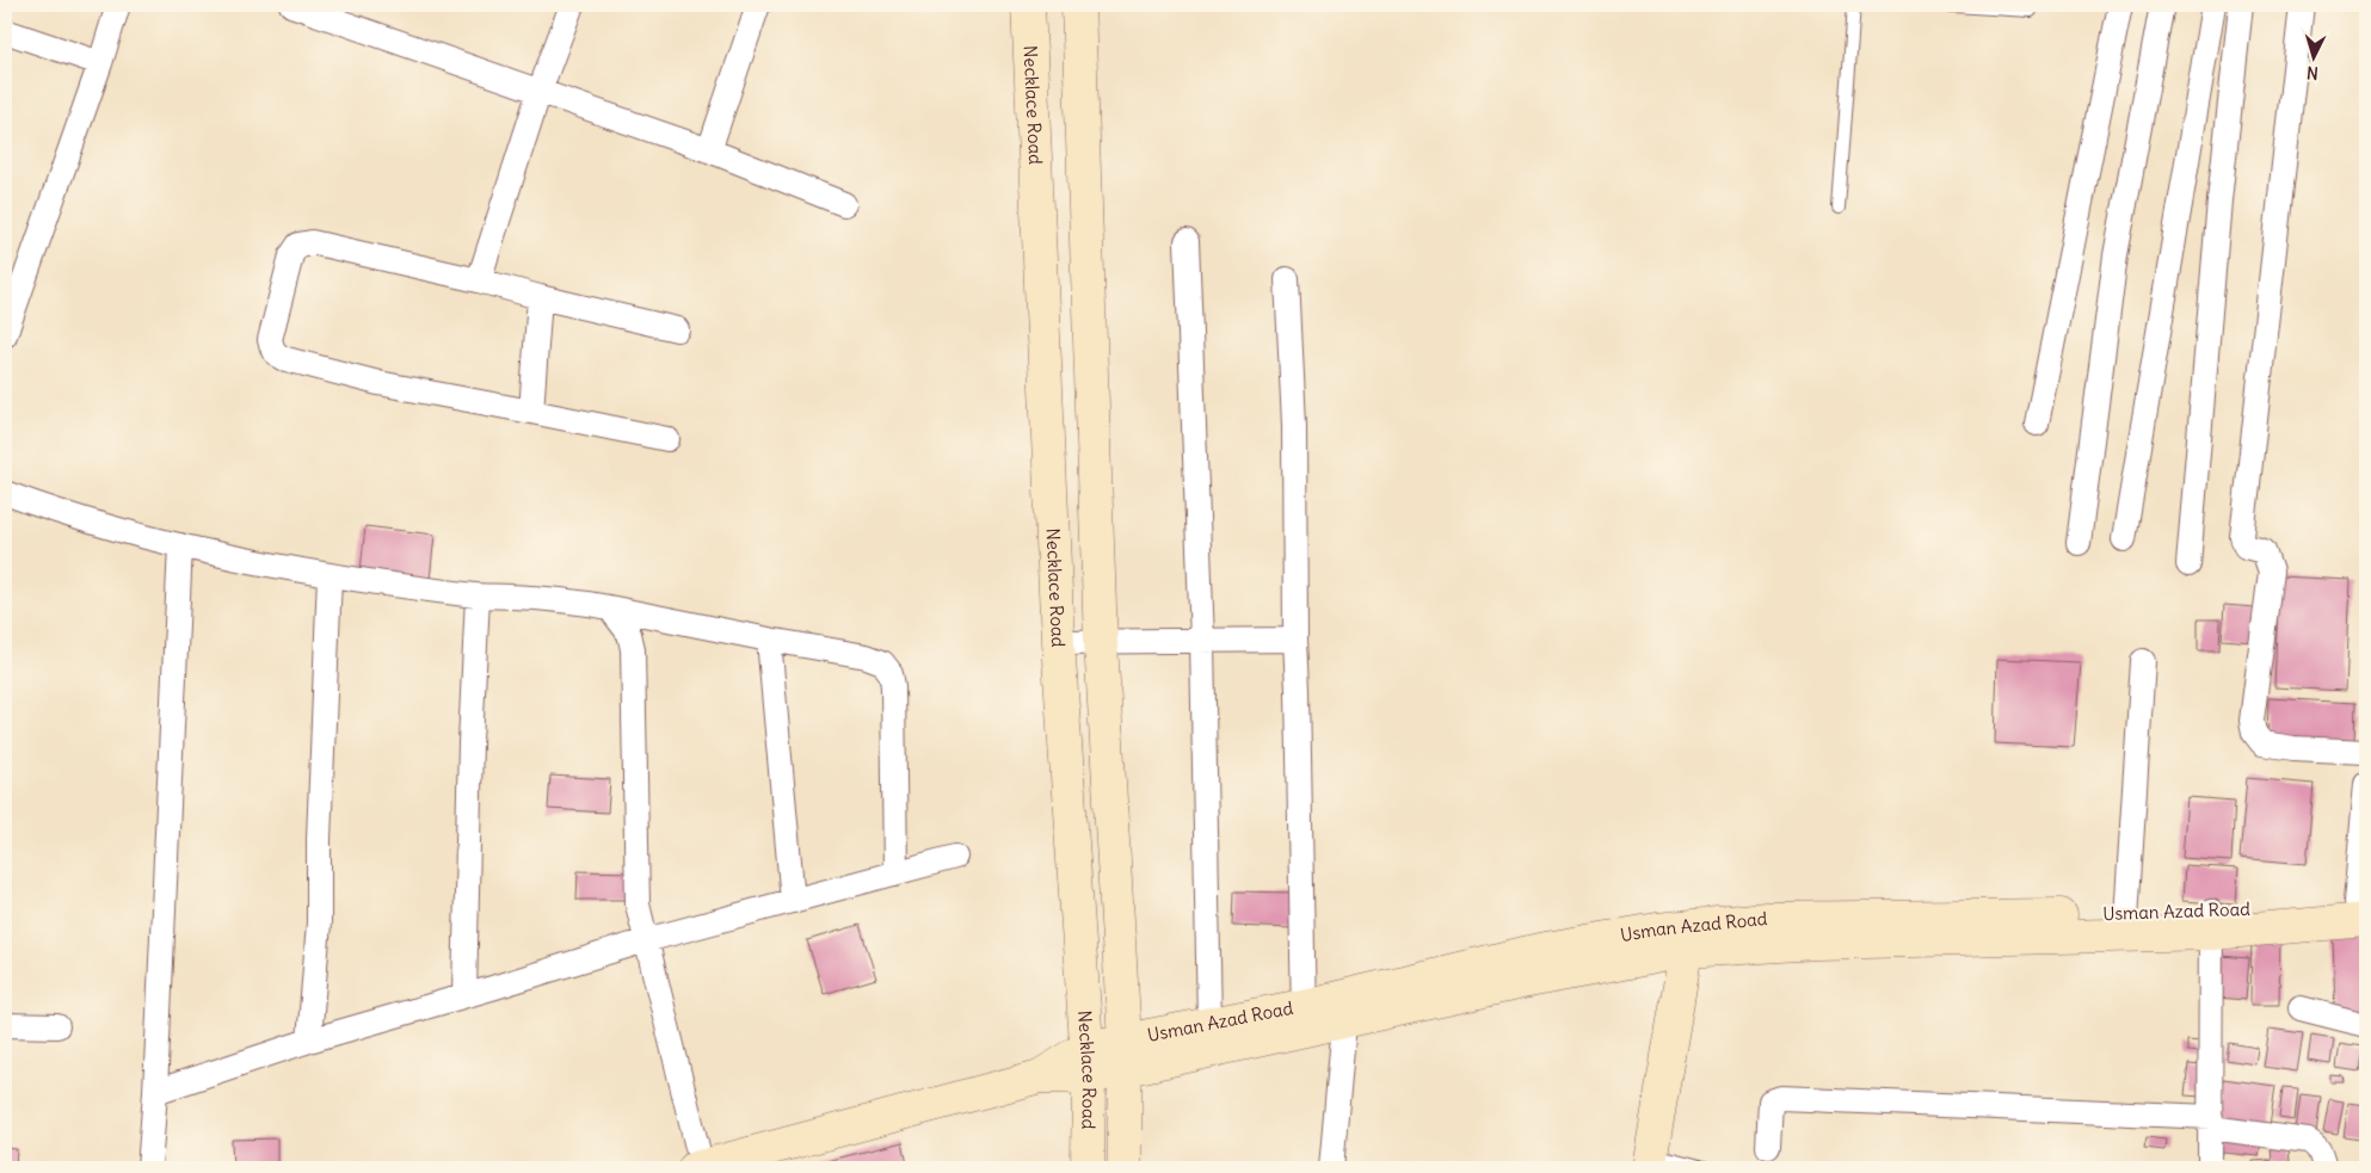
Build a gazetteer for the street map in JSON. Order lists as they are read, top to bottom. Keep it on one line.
{"streets":{"main road":["Necklace Road","Usman Azad Road"]},"crossings":[["Necklace Road","Usman Azad Road"]],"north":"bottom"}
